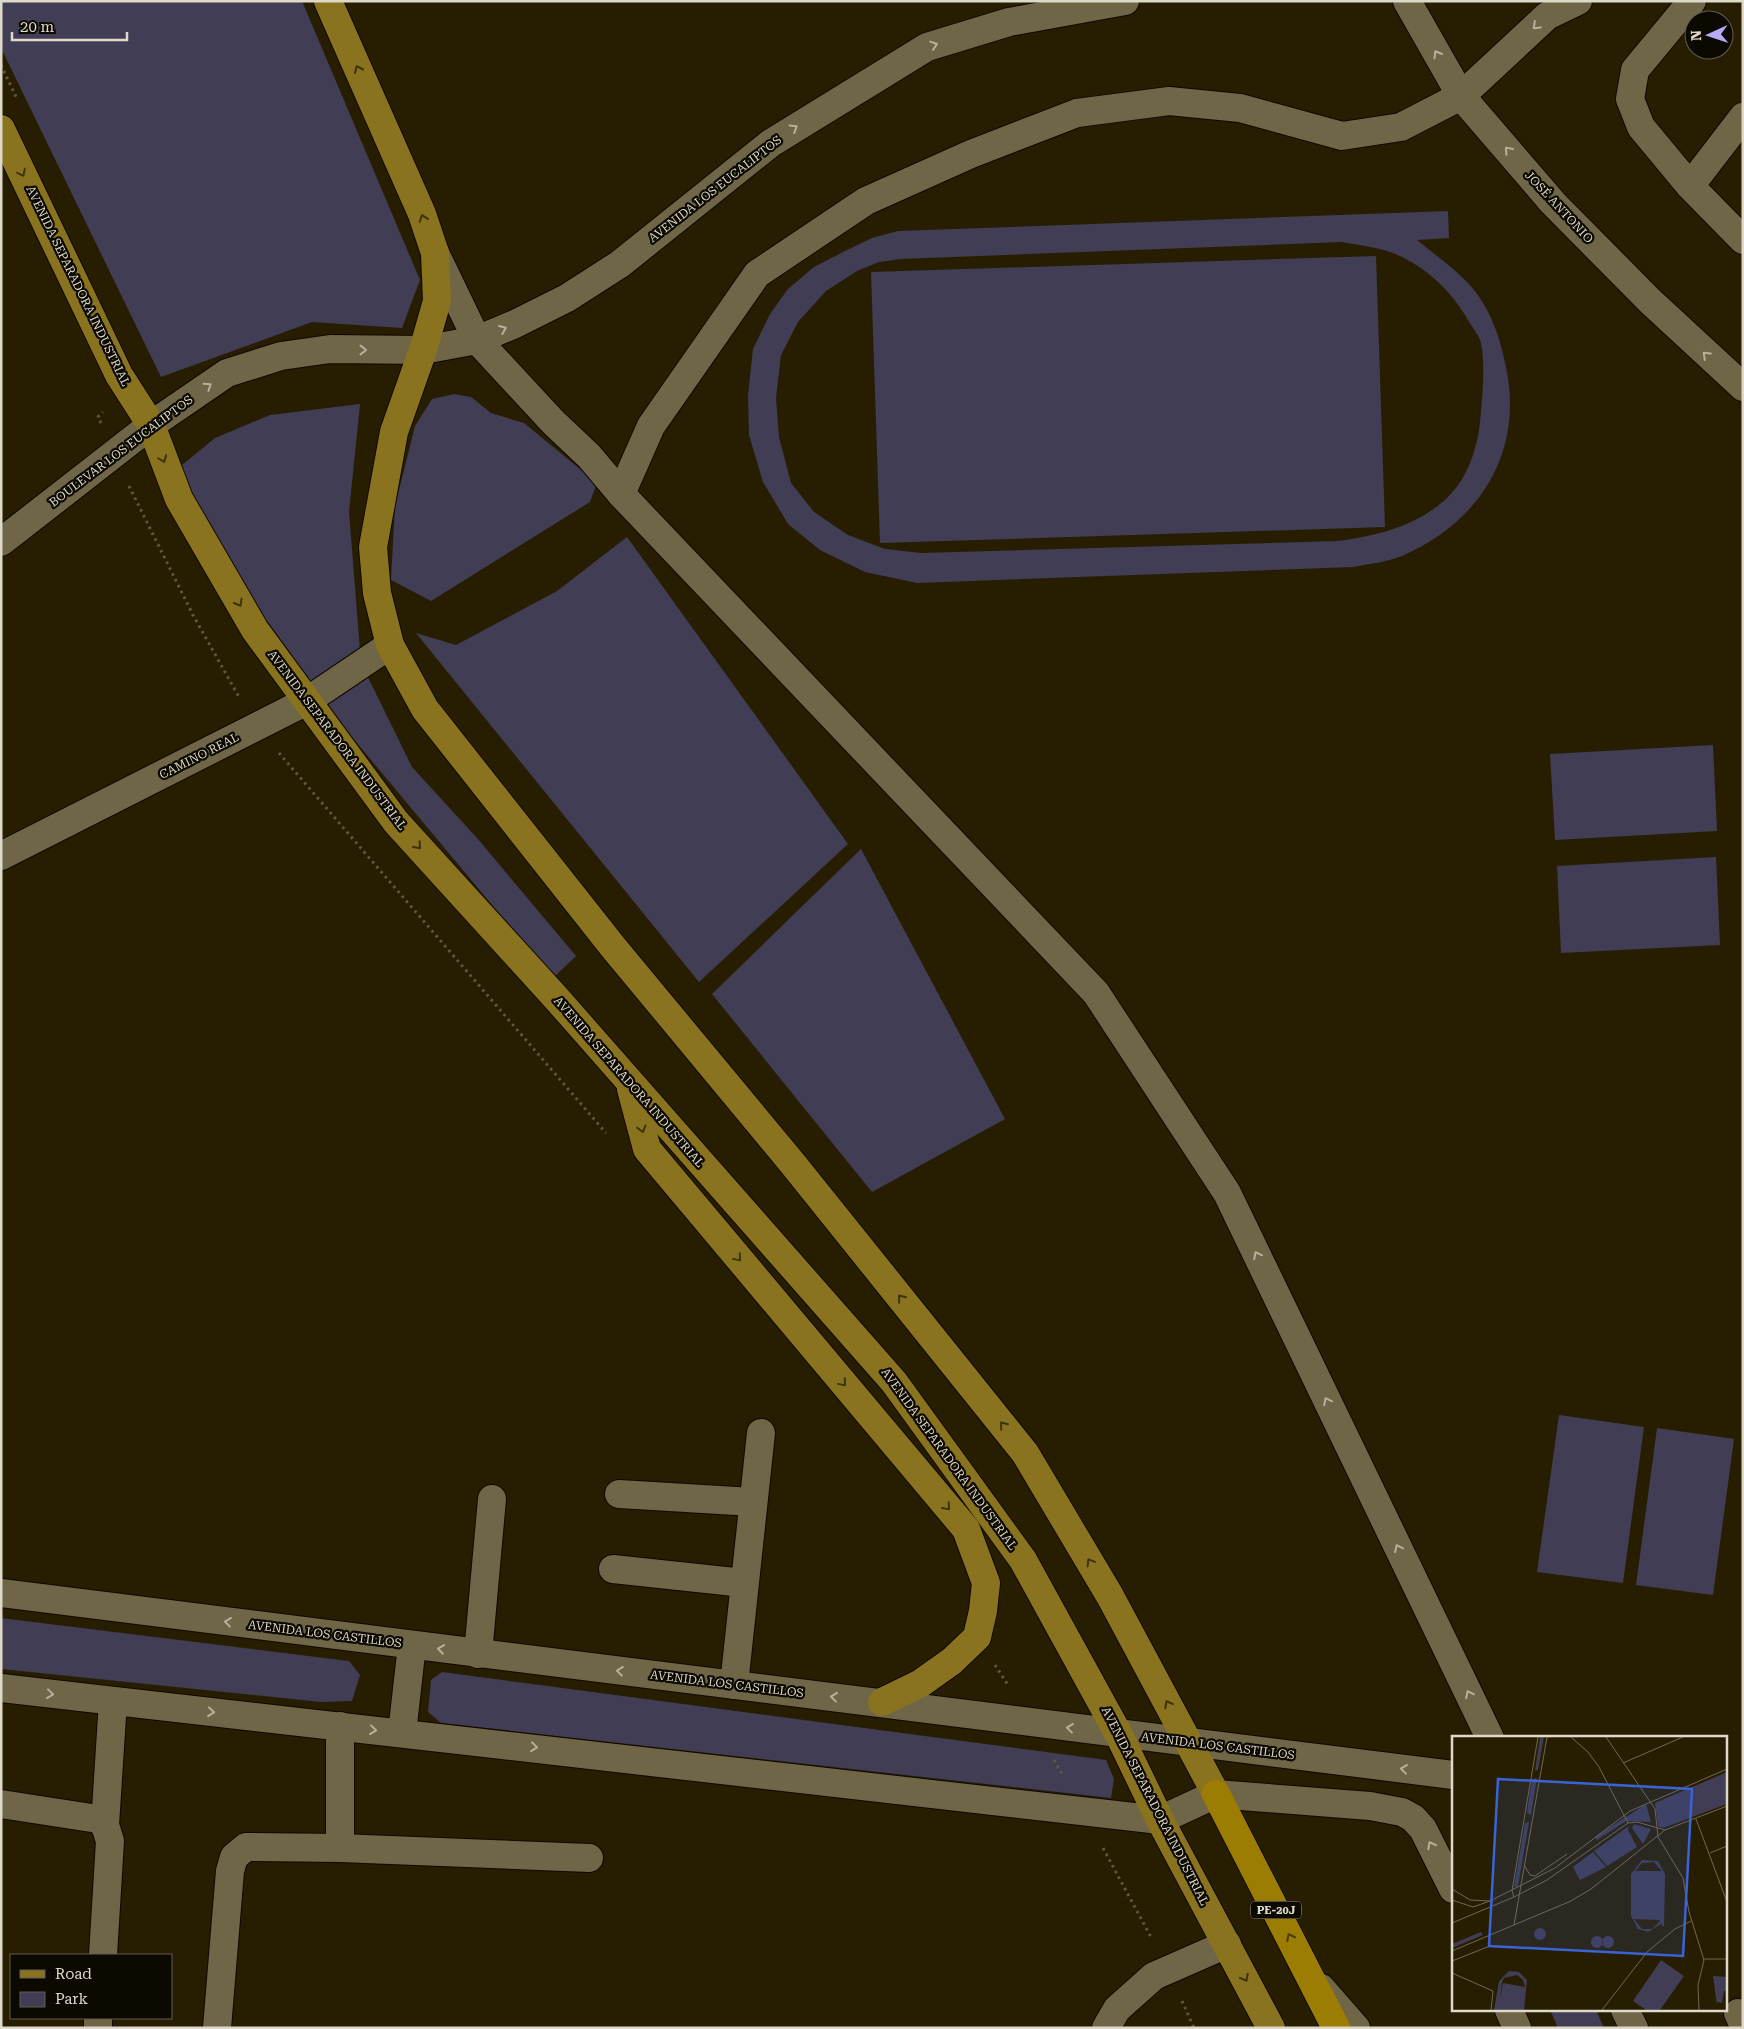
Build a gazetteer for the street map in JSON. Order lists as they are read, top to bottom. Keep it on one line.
{"streets":{"highway":["PE-20J"],"main road":["AVENIDA SEPARADORA INDUSTRIAL"],"street":["AVENIDA LOS EUCALIPTOS","JOSÉ ANTONIO","BOULEVAR LOS EUCALIPTOS","CAMINO REAL","AVENIDA LOS CASTILLOS"]},"crossings":[["AVENIDA LOS EUCALIPTOS","BOULEVAR LOS EUCALIPTOS"],["AVENIDA LOS EUCALIPTOS","PE-20J"],["AVENIDA SEPARADORA INDUSTRIAL","BOULEVAR LOS EUCALIPTOS"],["AVENIDA SEPARADORA INDUSTRIAL","CAMINO REAL"],["AVENIDA SEPARADORA INDUSTRIAL","AVENIDA LOS CASTILLOS"],["BOULEVAR LOS EUCALIPTOS","PE-20J"],["CAMINO REAL","PE-20J"],["AVENIDA LOS CASTILLOS","PE-20J"]],"one_way":["JOSÉ ANTONIO","BOULEVAR LOS EUCALIPTOS"],"legend":["Road","Park"],"scale_bar":"20 m","north":"left"}
